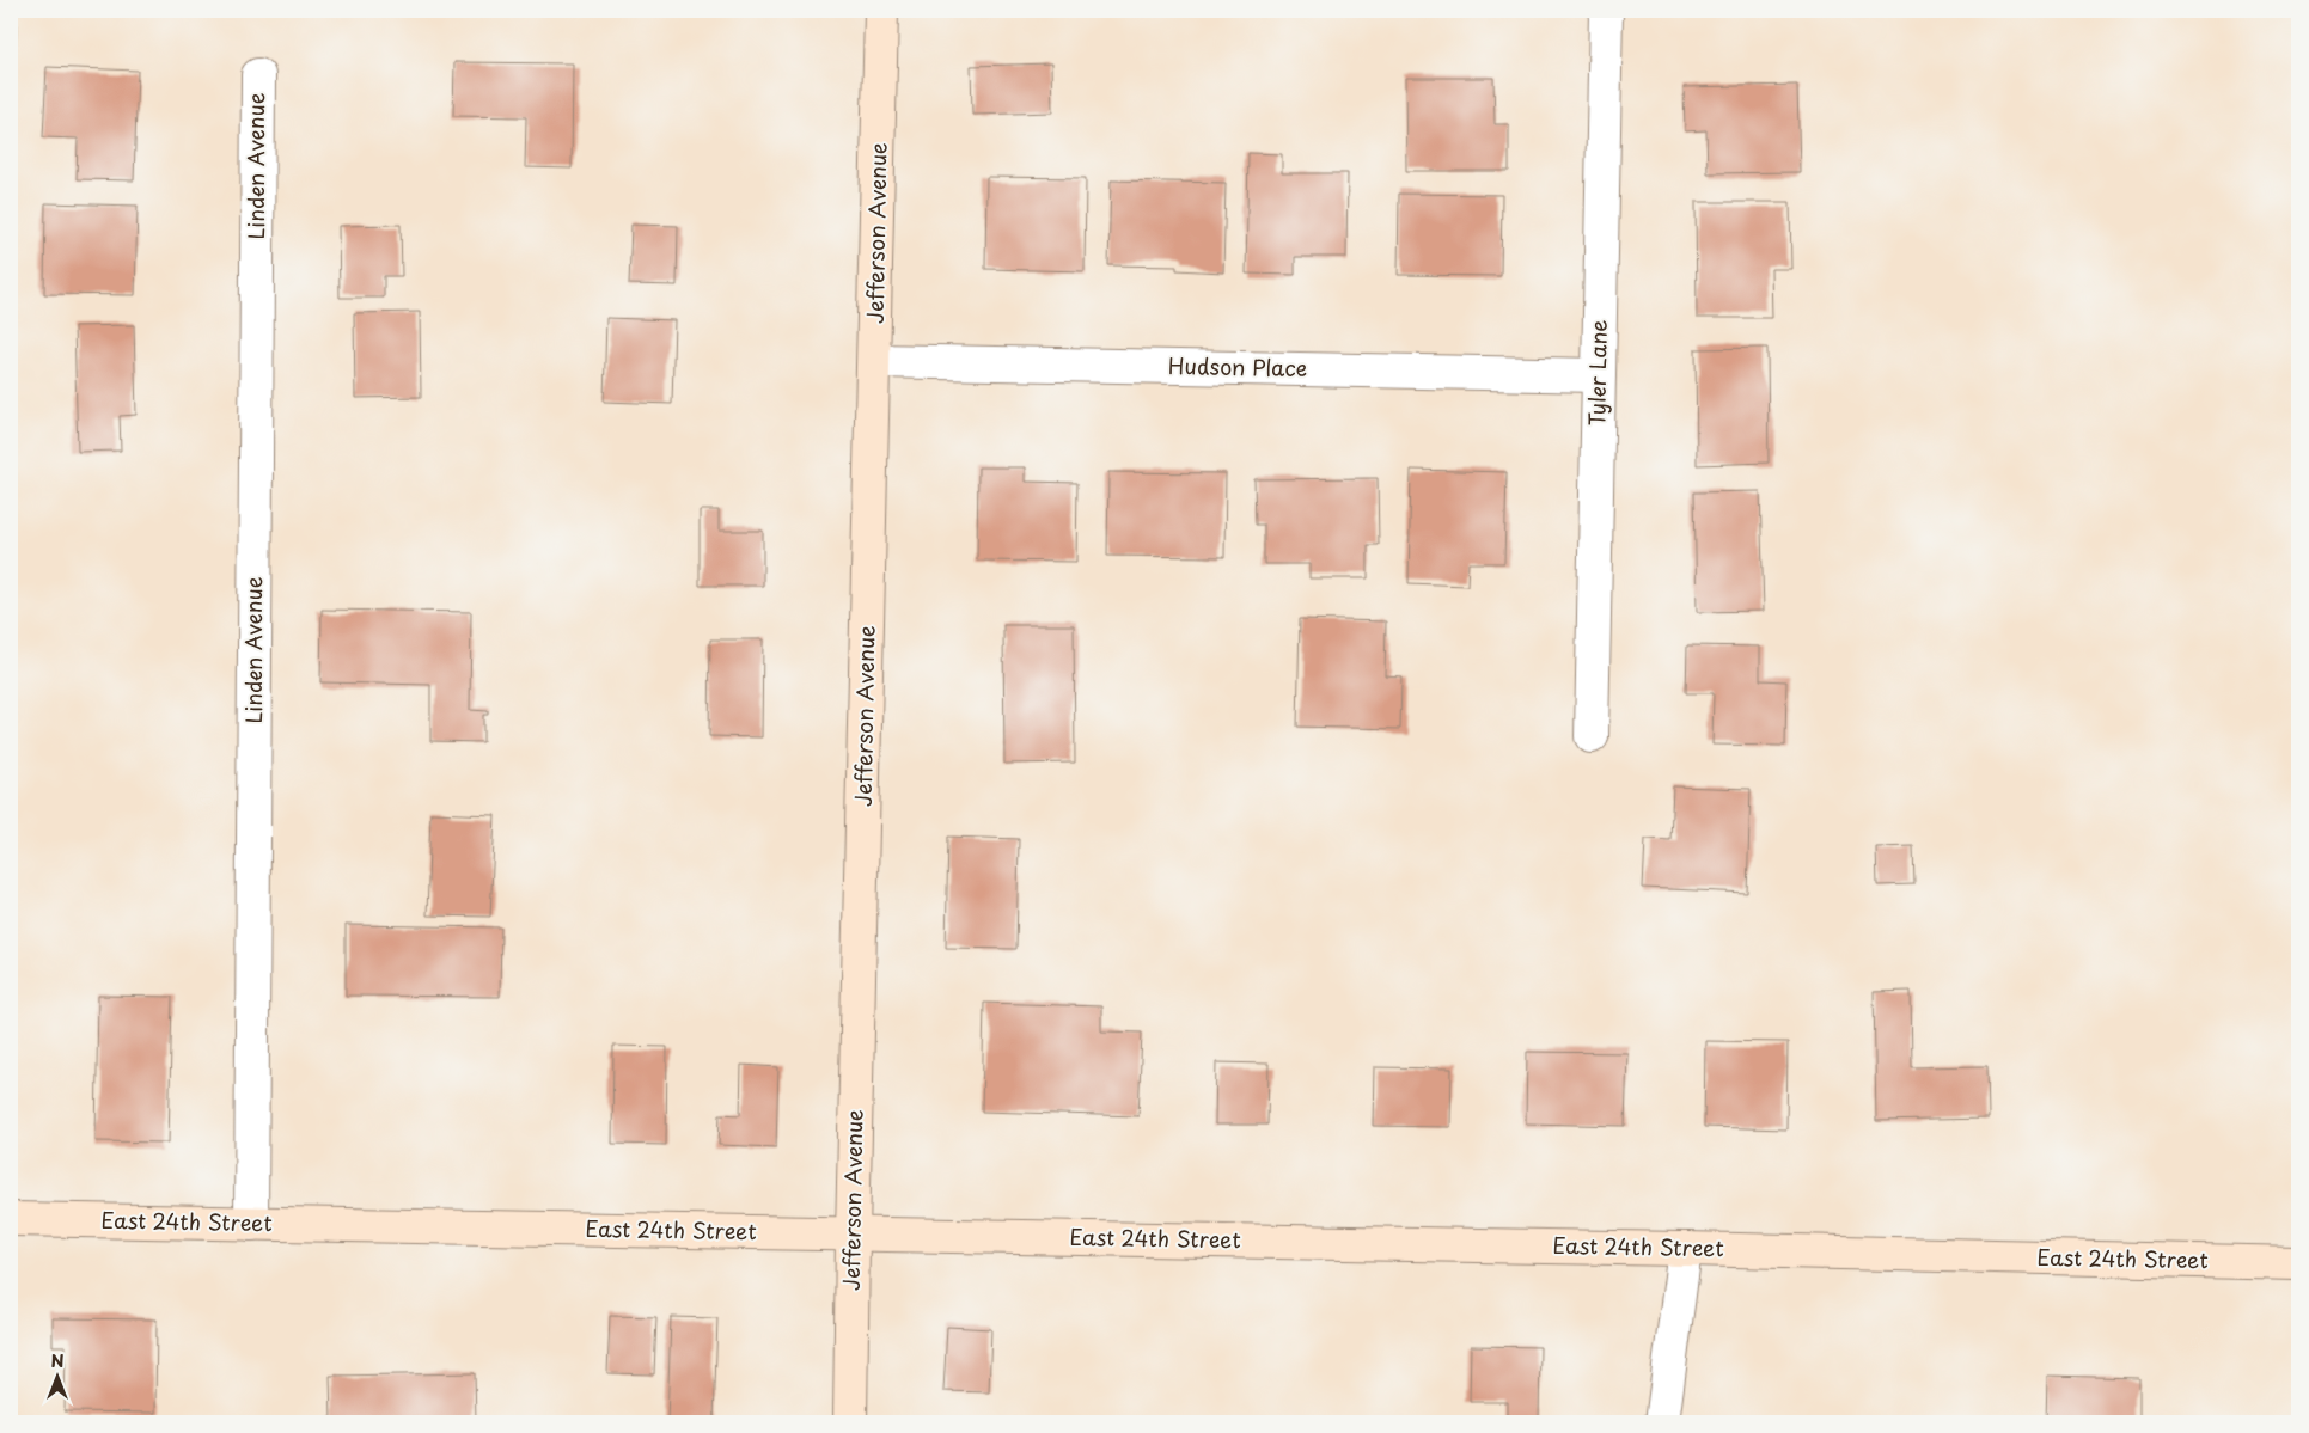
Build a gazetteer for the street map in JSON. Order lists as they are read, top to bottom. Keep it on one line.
{"streets":{"main road":["Jefferson Avenue","East 24th Street"],"street":["Linden Avenue","Hudson Place","Tyler Lane"]},"crossings":[["Linden Avenue","East 24th Street"],["Jefferson Avenue","Hudson Place"],["Jefferson Avenue","East 24th Street"],["Hudson Place","Tyler Lane"]],"north":"top"}
